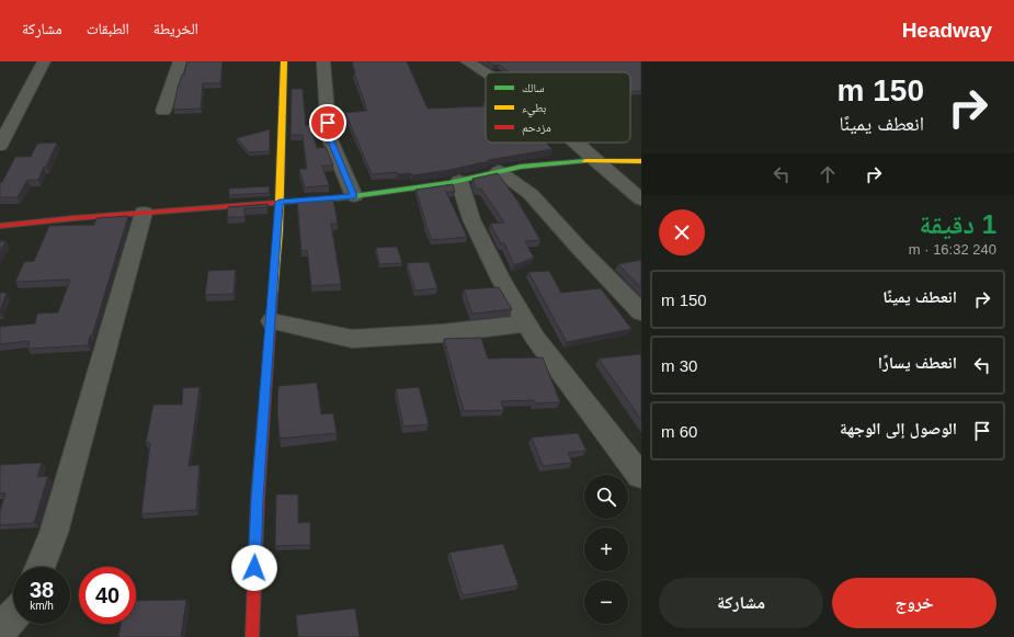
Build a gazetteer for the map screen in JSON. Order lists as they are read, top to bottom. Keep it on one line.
{"legend":["سالك","بطيء","مزدحم"],"page":{"header":"Headway","nav":["الخريطة","الطبقات","مشاركة"],"turn":["150 m","انعطف يمينًا"],"heading":["1 دقيقة","240 m · 16:32"],"list":[{"name":"انعطف يمينًا","value":"150 m"},{"name":"انعطف يسارًا","value":"30 m"},{"name":"الوصول إلى الوجهة","value":"60 m"}],"map_buttons":["+","−"],"speed":"38 km/h","limit":"40","buttons":["خروج","مشاركة"]}}
